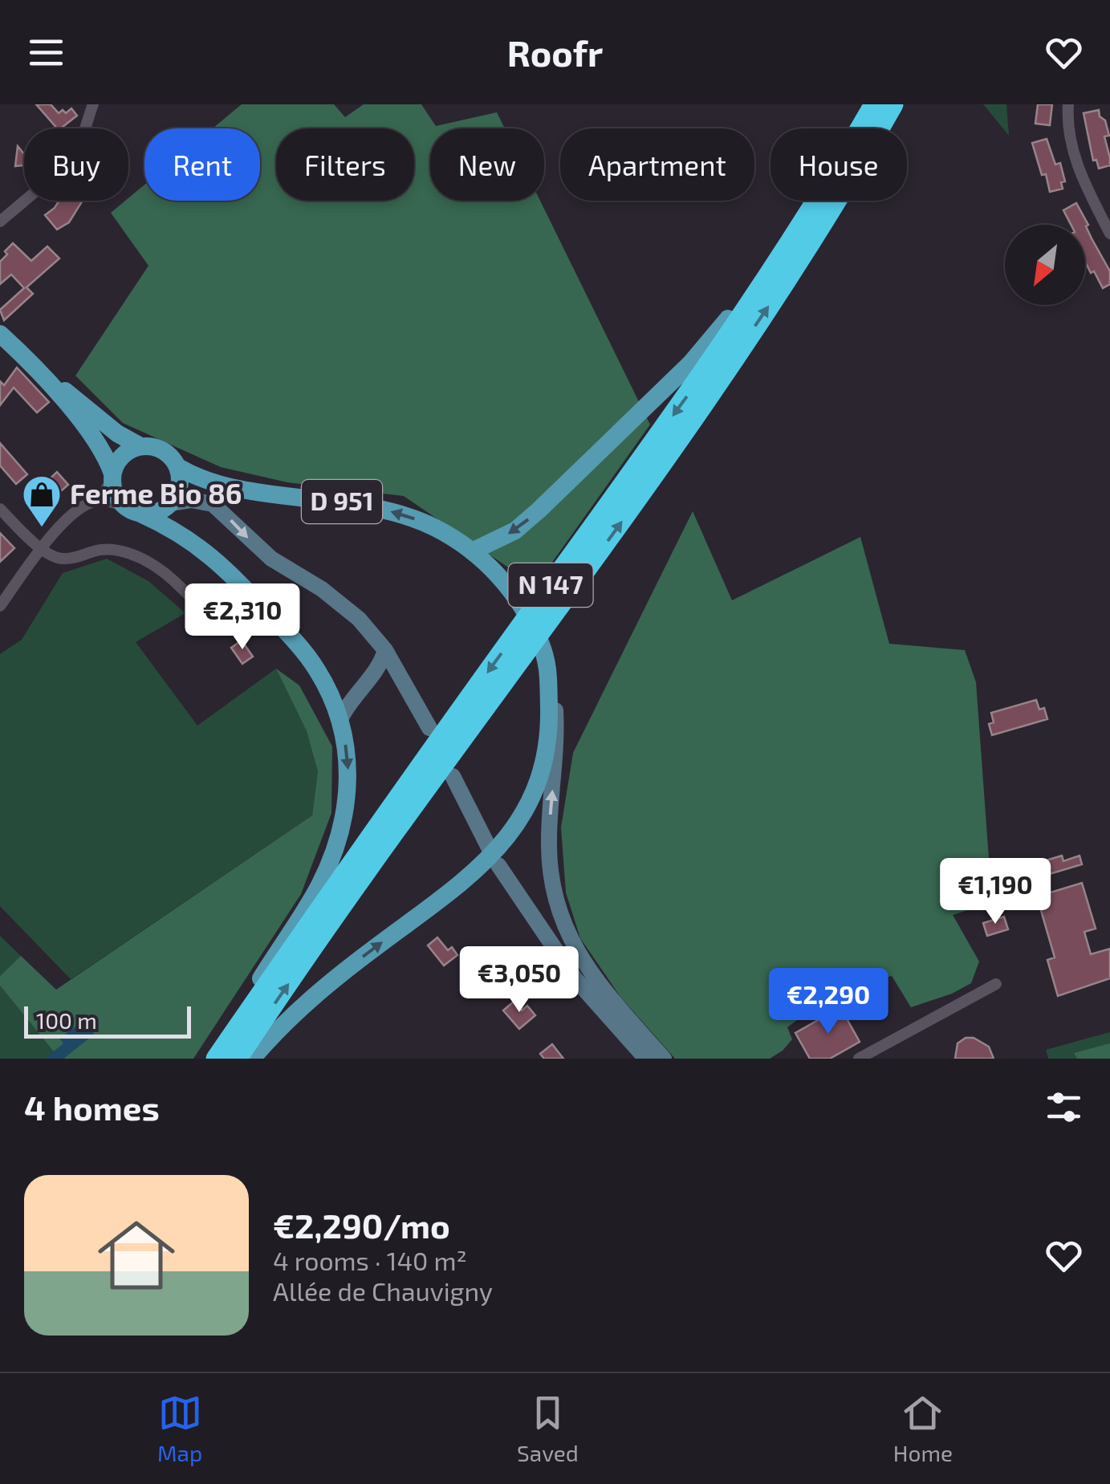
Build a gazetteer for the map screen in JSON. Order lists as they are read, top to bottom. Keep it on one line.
{"streets":{"highway":["N 147"],"main road":["D 951"]},"places":{"shop":["Ferme Bio 86"]},"scale_bar":"100 m","north":"bottom left","page":{"header":"Roofr","chip":["Buy","Rent","Filters","New","Apartment","House"],"price":["€2,310","€1,190","€3,050","€2,290"],"scale":"100 m","heading":"4 homes","list":[{"name":"€2,290/mo","note":"4 rooms · 140 m² · Allée de Chauvigny"}],"tabs":["Map","Saved","Home"]}}
